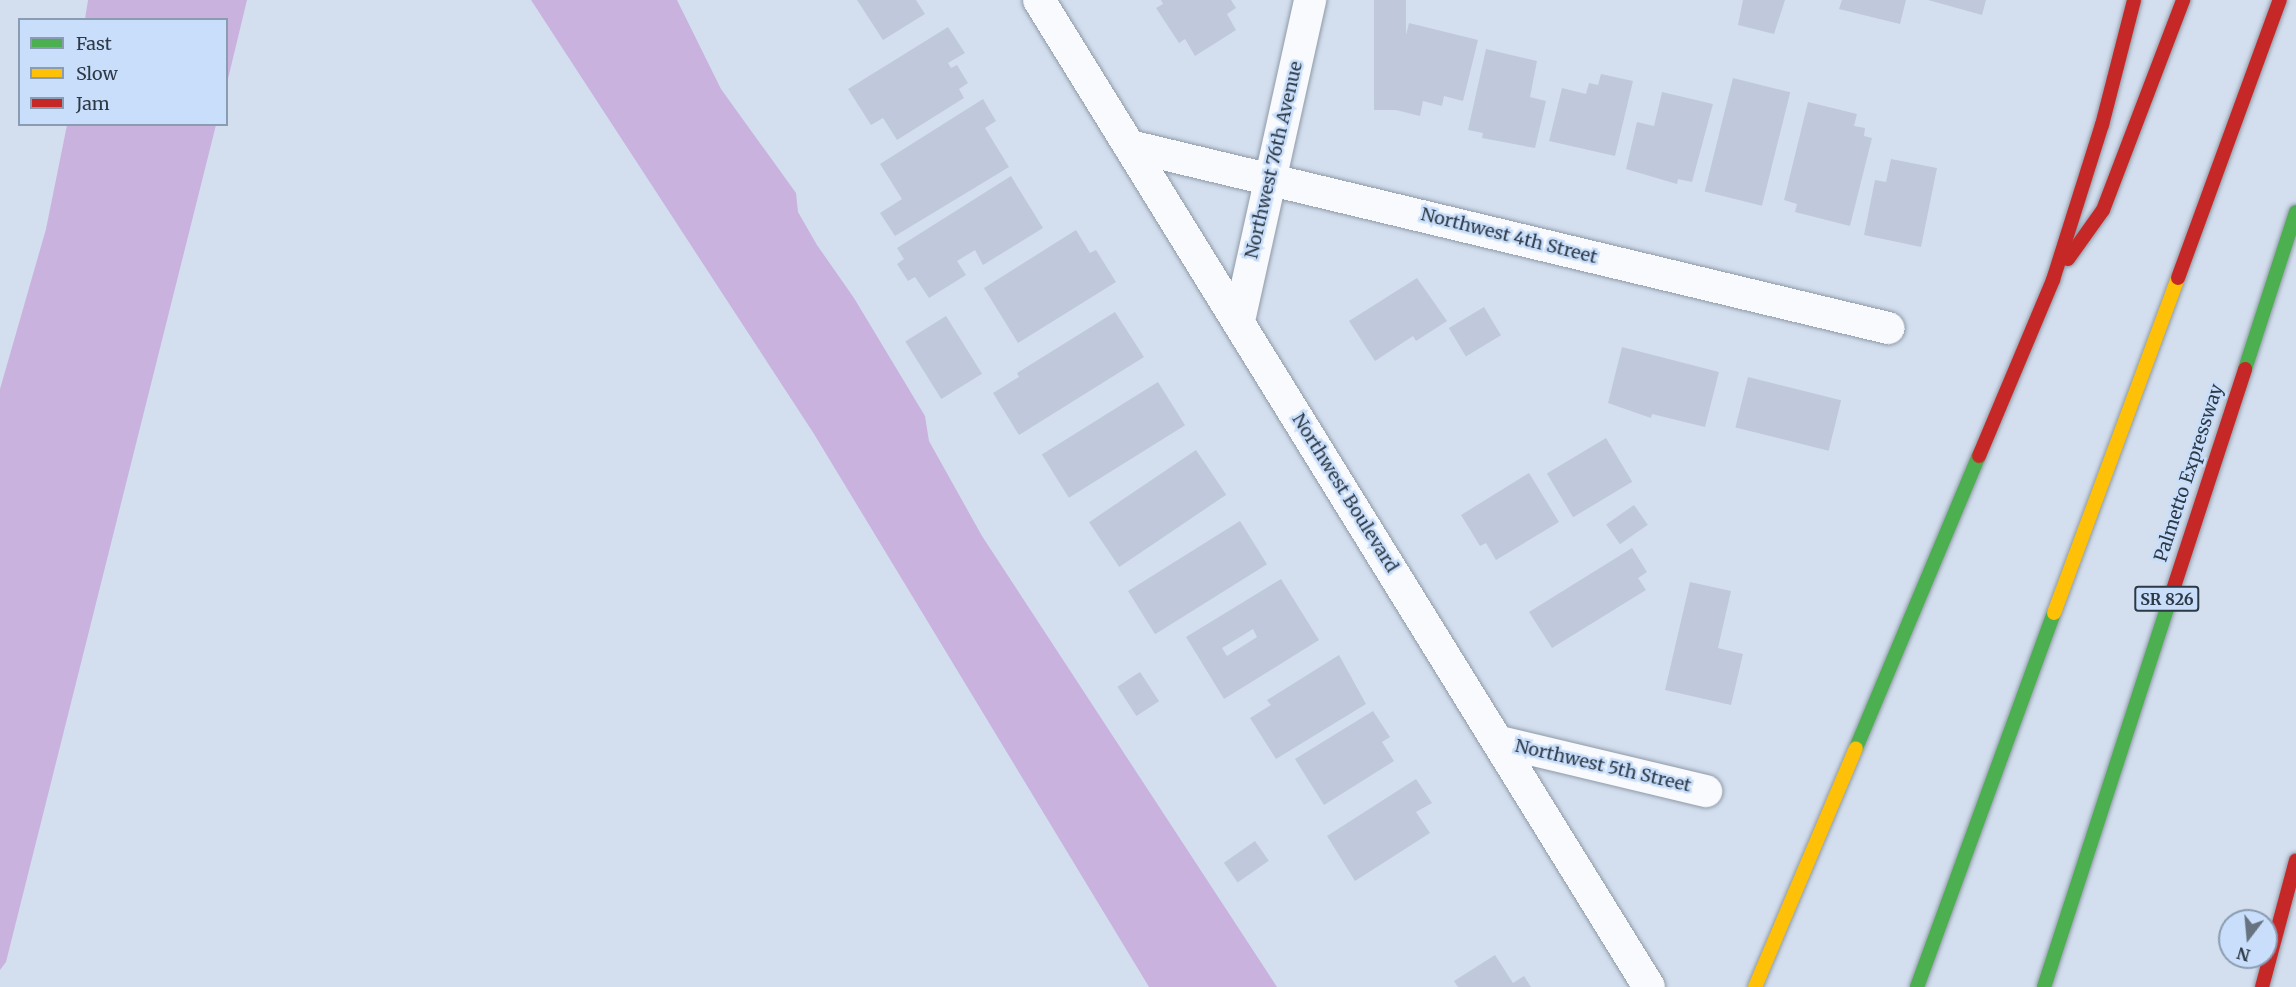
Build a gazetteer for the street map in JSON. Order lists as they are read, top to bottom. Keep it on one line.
{"streets":{"highway":["Palmetto Expressway","SR 826"],"street":["Northwest 76th Avenue","Northwest 4th Street","Northwest Boulevard","Northwest 5th Street"]},"crossings":[["Northwest 76th Avenue","Northwest 4th Street"],["Northwest 76th Avenue","Northwest Boulevard"],["Northwest 4th Street","Northwest Boulevard"],["Northwest Boulevard","Northwest 5th Street"]],"legend":["Fast","Slow","Jam"],"north":"bottom"}
